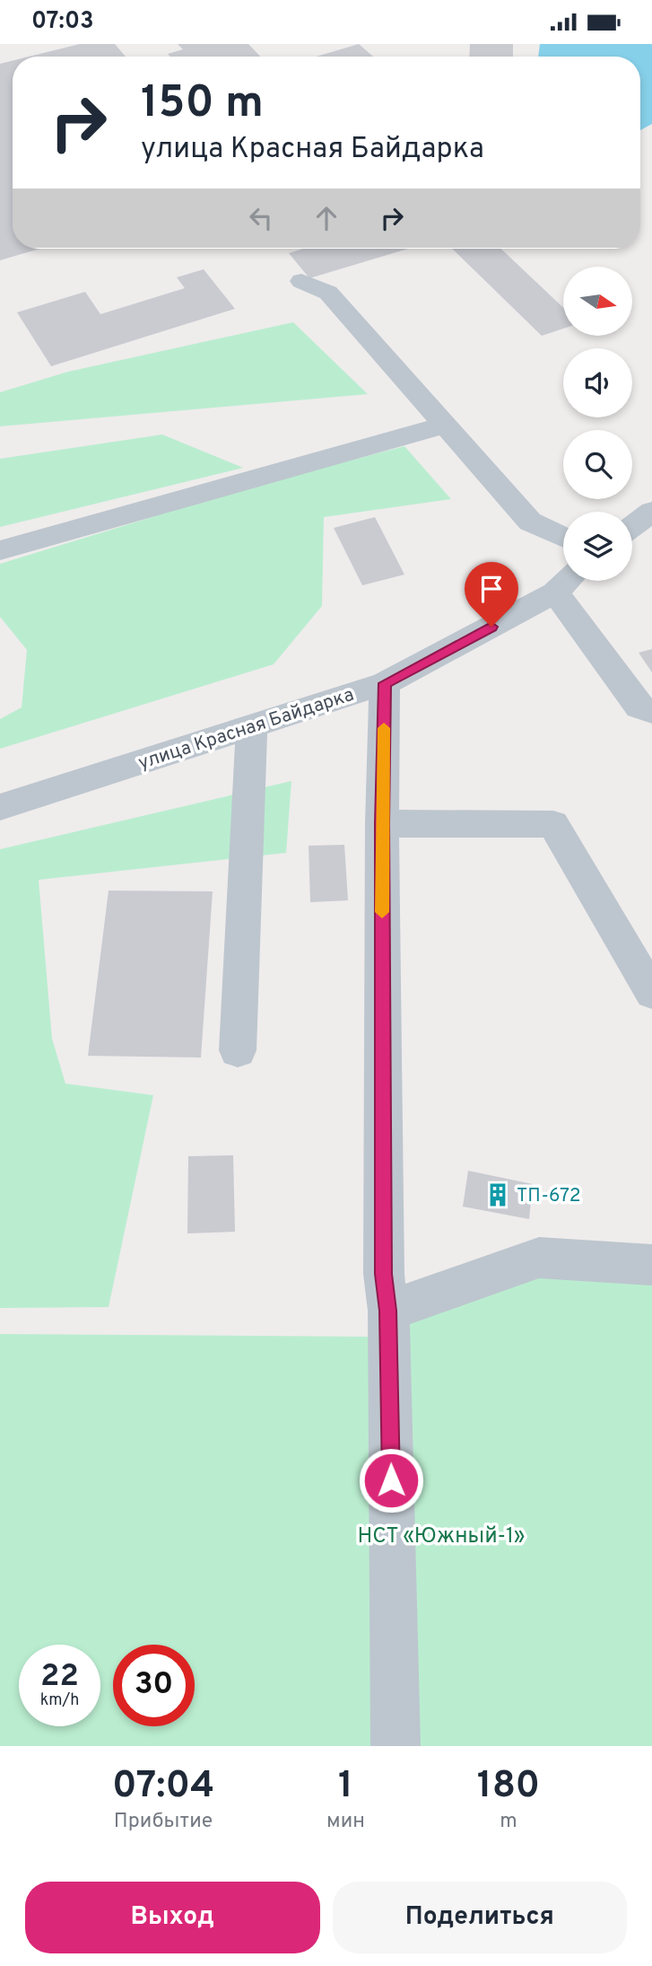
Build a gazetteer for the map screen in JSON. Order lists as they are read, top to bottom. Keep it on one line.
{"streets":{"street":["улица Красная Байдарка"]},"parks":["НСТ «Южный-1»"],"places":{"building":["ТП-672"]},"north":"right","page":{"status":"07:03","turn":["150 m","улица Красная Байдарка"],"speed":"22 km/h","limit":"30","eta":["07:04","Прибытие","1","мин","180","m"],"buttons":["Выход","Поделиться"]}}
